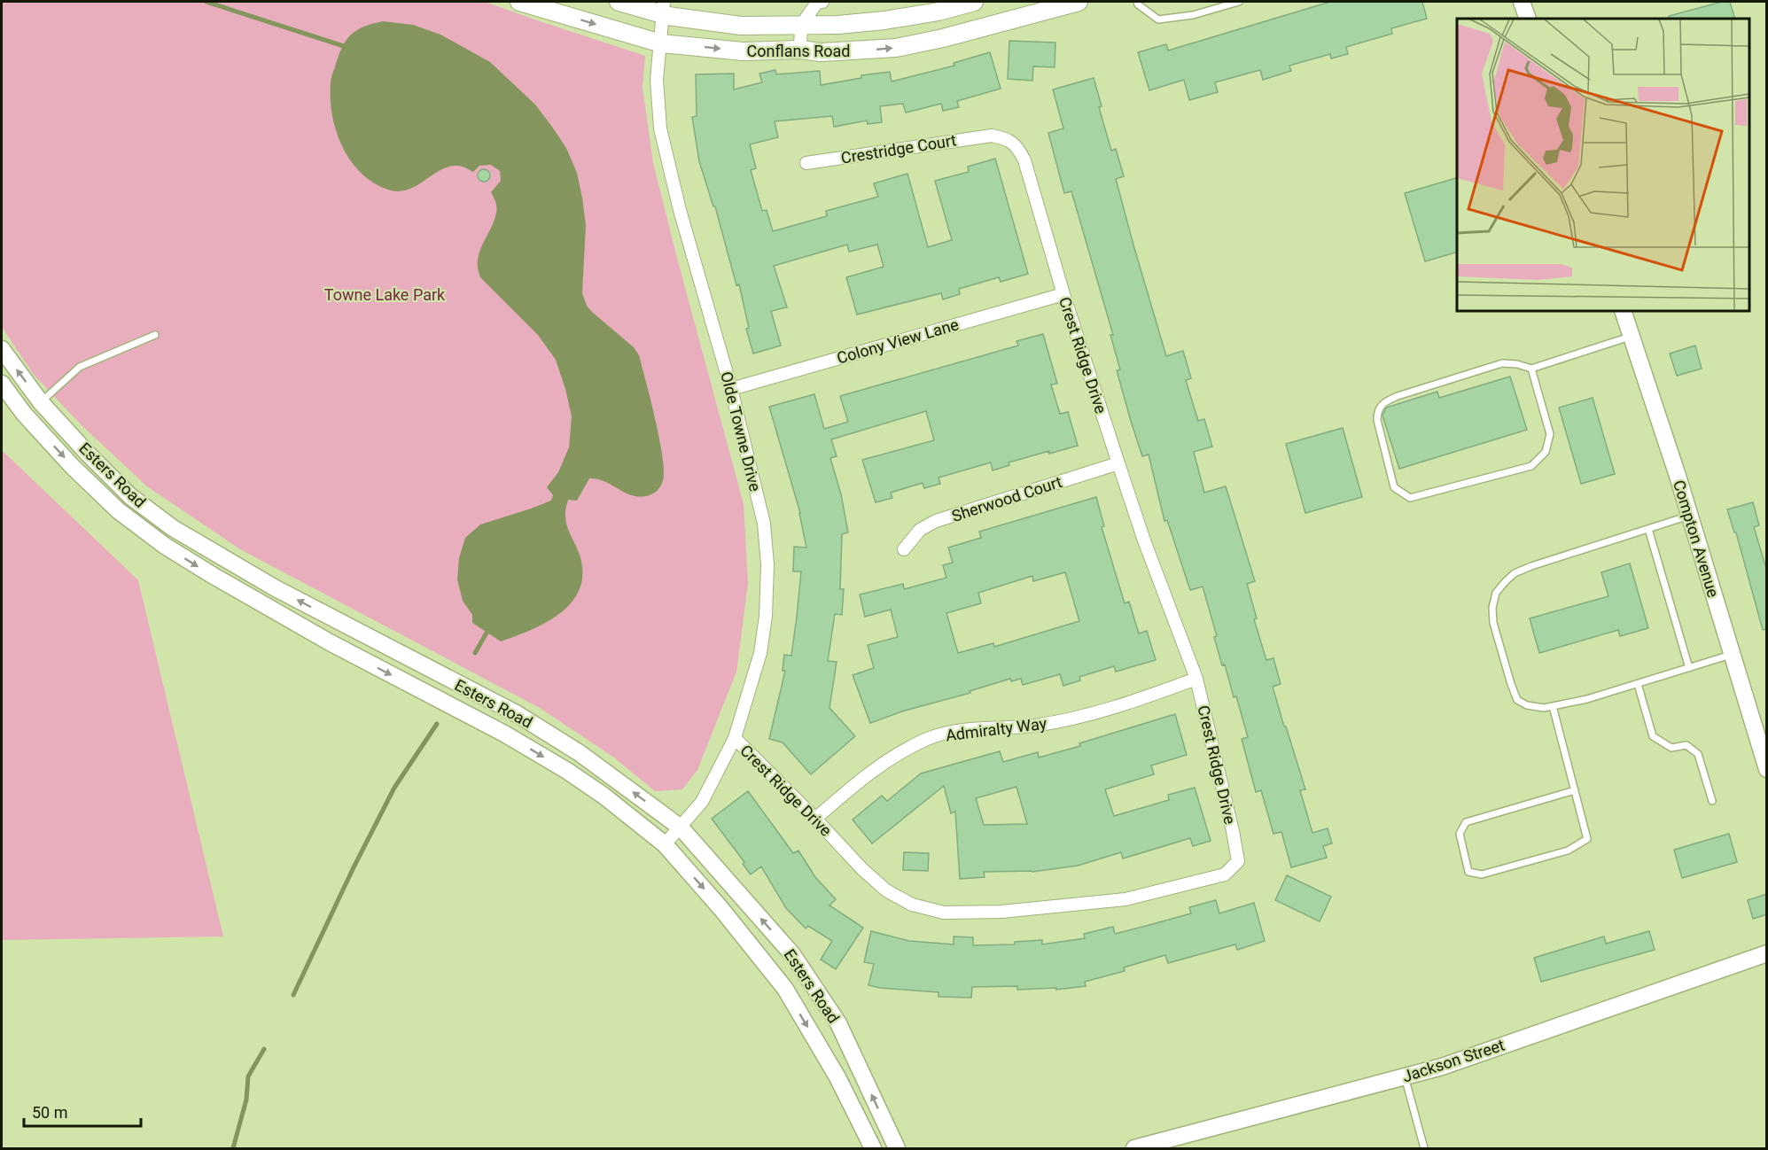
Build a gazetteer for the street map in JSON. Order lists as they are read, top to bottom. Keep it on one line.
{"streets":{"main road":["Conflans Road"],"street":["Crestridge Court","Colony View Lane","Crest Ridge Drive","Olde Towne Drive","Esters Road","Sherwood Court","Compton Avenue","Admiralty Way","Jackson Street"]},"crossings":[["Conflans Road","Olde Towne Drive"],["Crestridge Court","Crest Ridge Drive"],["Colony View Lane","Crest Ridge Drive"],["Colony View Lane","Olde Towne Drive"],["Crest Ridge Drive","Olde Towne Drive"],["Crest Ridge Drive","Sherwood Court"],["Crest Ridge Drive","Admiralty Way"],["Olde Towne Drive","Esters Road"]],"parks":["Towne Lake Park"],"scale_bar":"50 m"}
